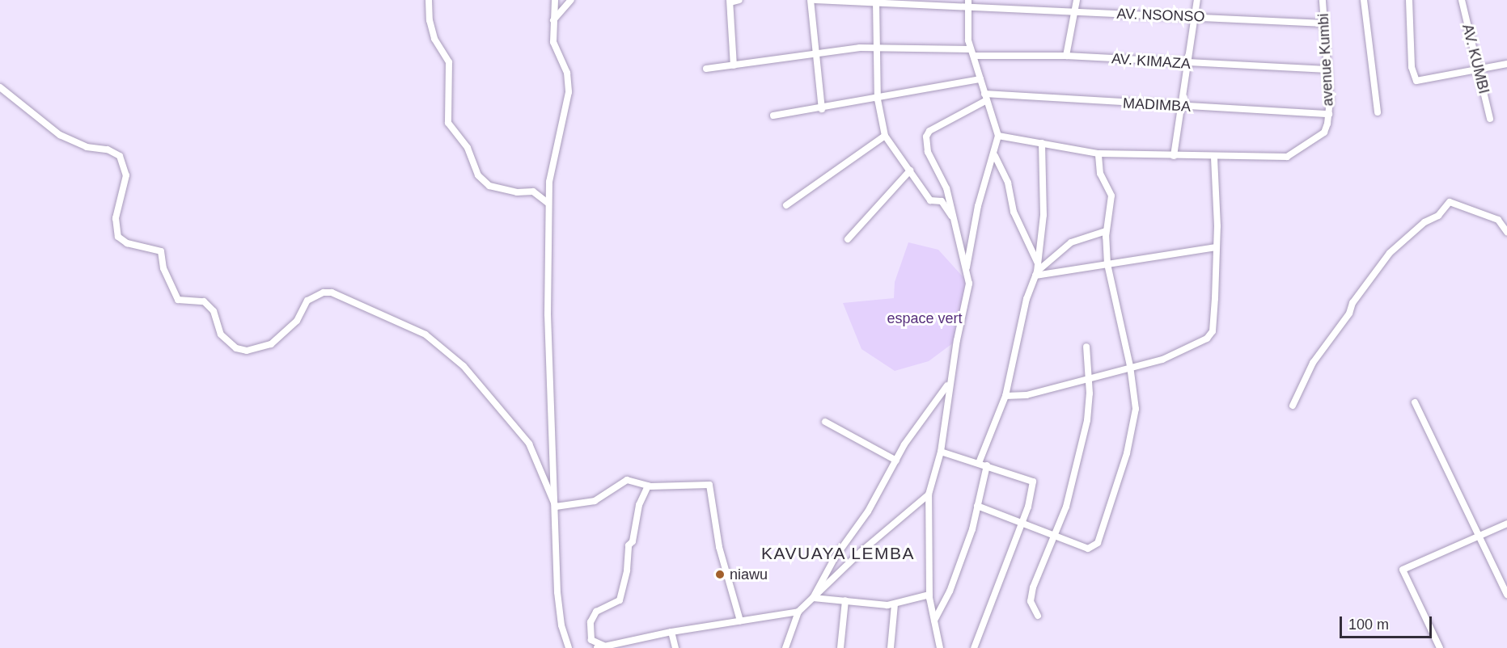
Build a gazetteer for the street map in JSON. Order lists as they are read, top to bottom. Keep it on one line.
{"streets":{"street":["AV. NSONSO","AV. KUMBI","avenue Kumbi","AV. KIMAZA","MADIMBA"]},"crossings":[["AV. NSONSO","avenue Kumbi"],["avenue Kumbi","AV. KIMAZA"],["avenue Kumbi","MADIMBA"]],"districts":["KAVUAYA LEMBA"],"parks":["espace vert"],"places":["niawu"],"scale_bar":"100 m"}
